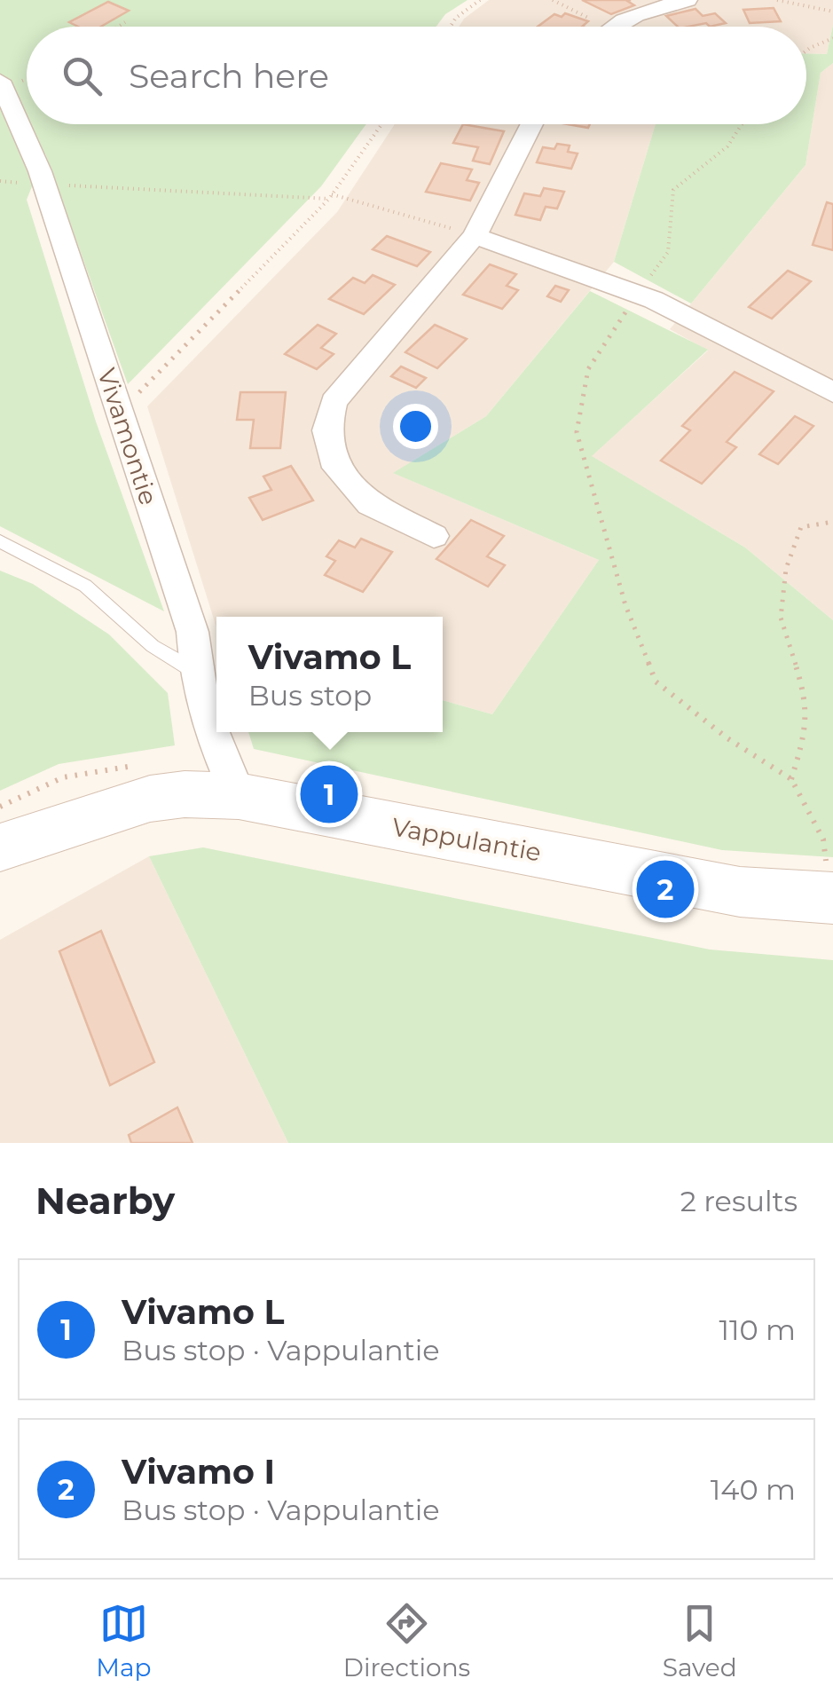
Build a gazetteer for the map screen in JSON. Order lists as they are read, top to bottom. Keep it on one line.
{"streets":{"street":["Vivamontie","Vappulantie"]},"crossings":[["Vivamontie","Vappulantie"]],"page":{"search":"Search here","popup":["Vivamo L","Bus stop"],"pins":["1","2"],"heading":["Nearby","2 results"],"list":[{"mark":"1","name":"Vivamo L","note":"Bus stop · Vappulantie","value":"110 m"},{"mark":"2","name":"Vivamo I","note":"Bus stop · Vappulantie","value":"140 m"}],"nav":["Map","Directions","Saved"]}}
